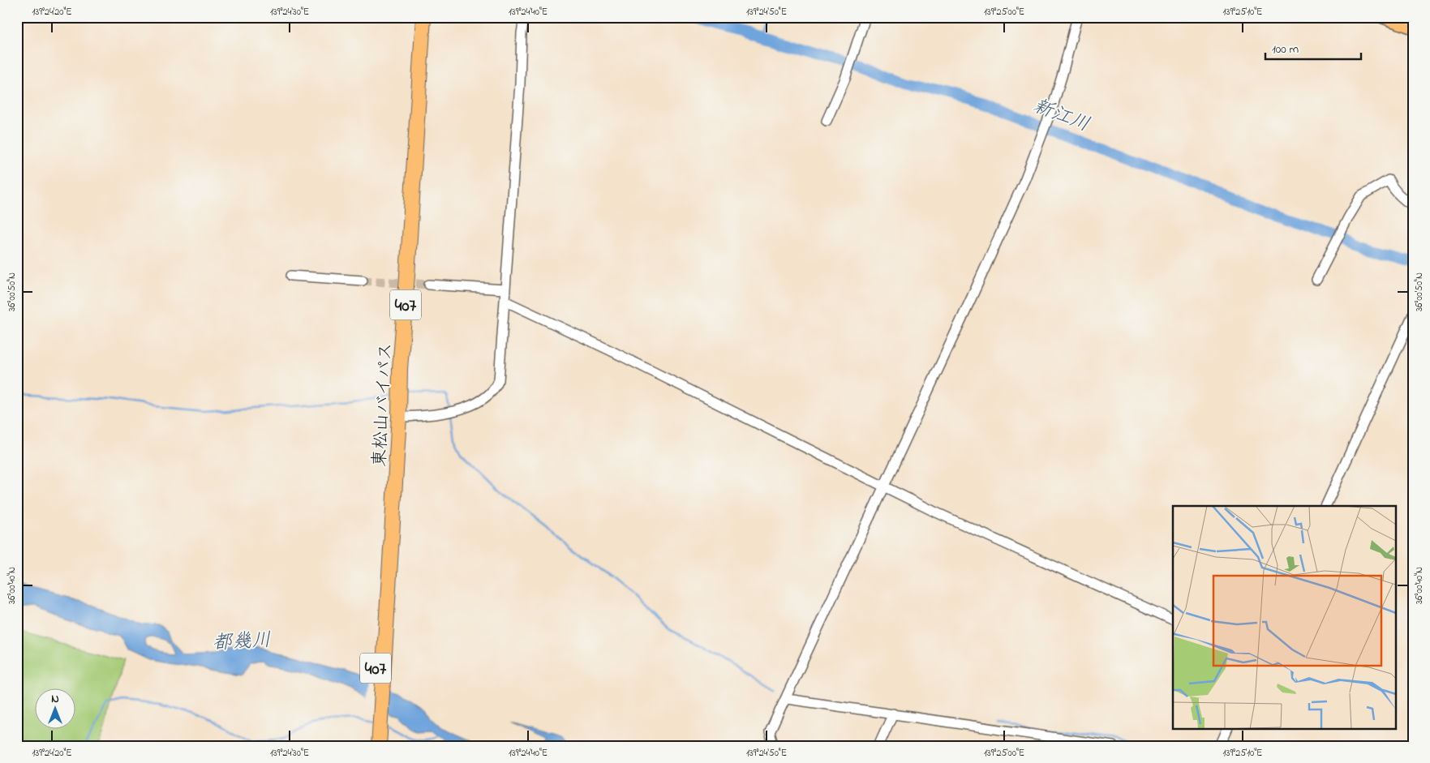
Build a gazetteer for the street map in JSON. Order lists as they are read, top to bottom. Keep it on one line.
{"streets":{"highway":["407","東松山バイパス"]},"water":["新江川","都幾川"],"scale_bar":"100 m","north":"top","coordinates":["139°24'20\"E","139°24'30\"E","139°24'40\"E","139°24'50\"E","139°25'00\"E","139°25'10\"E","36°00'50\"N","36°00'40\"N"]}
